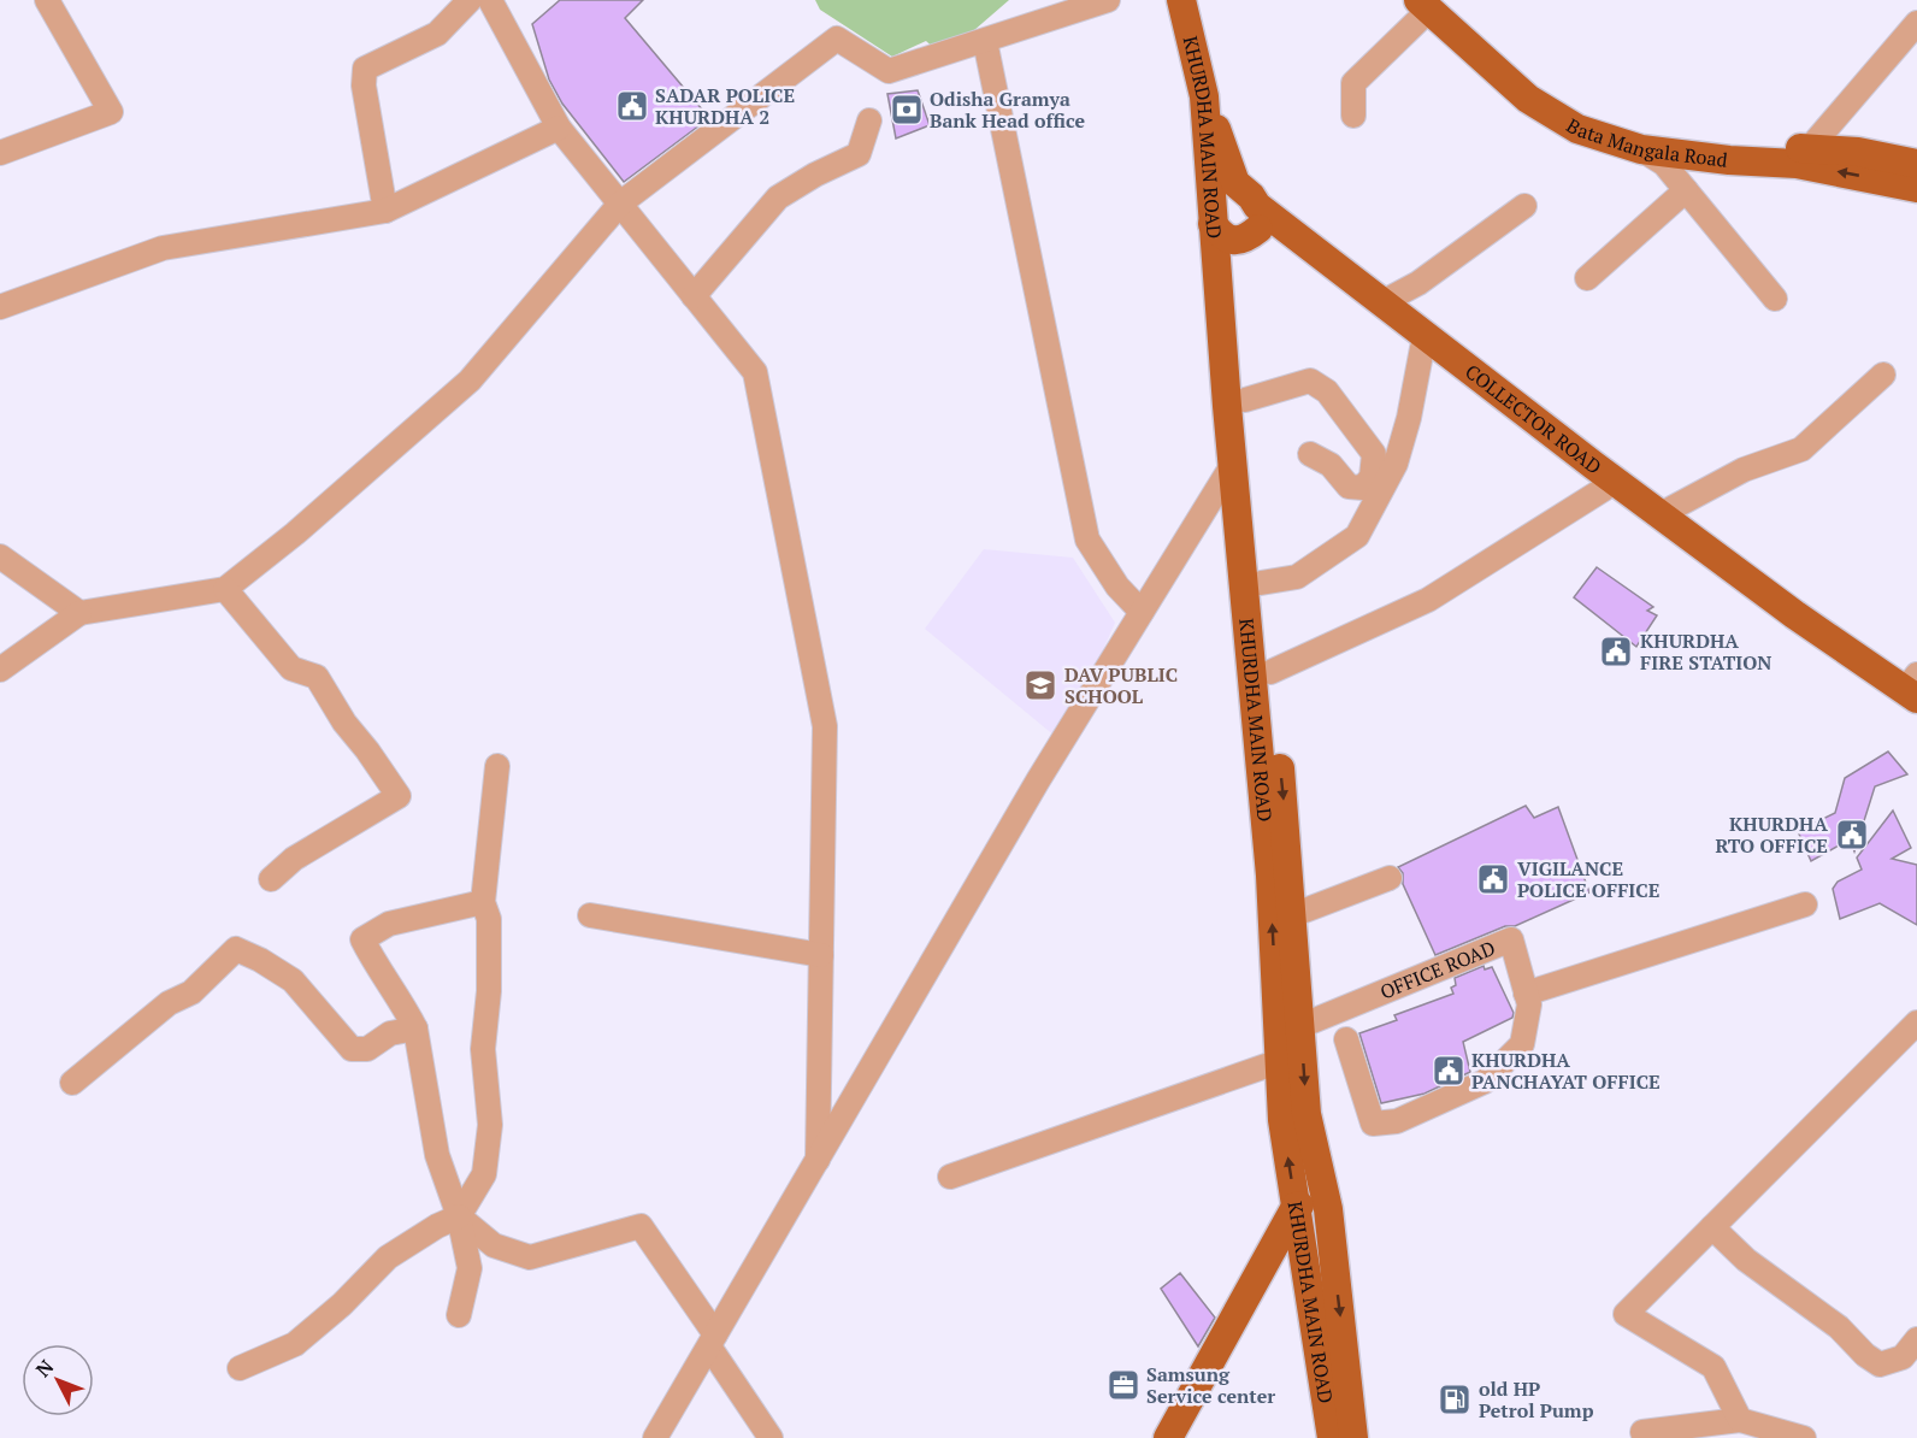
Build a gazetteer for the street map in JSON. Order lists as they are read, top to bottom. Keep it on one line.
{"streets":{"main road":["KHURDHA MAIN ROAD","Bata Mangala Road","COLLECTOR ROAD"],"street":["OFFICE ROAD"]},"crossings":[["KHURDHA MAIN ROAD","COLLECTOR ROAD"],["KHURDHA MAIN ROAD","OFFICE ROAD"]],"places":{"public building":["SADAR POLICE KHURDHA 2","KHURDHA FIRE STATION","KHURDHA RTO OFFICE","VIGILANCE POLICE OFFICE","KHURDHA PANCHAYAT OFFICE"],"bank":["Odisha Gramya Bank Head office"],"school or university":["DAV PUBLIC SCHOOL"],"office":["Samsung Service center"],"fuel station":["old HP Petrol Pump"]},"north":"top left"}
